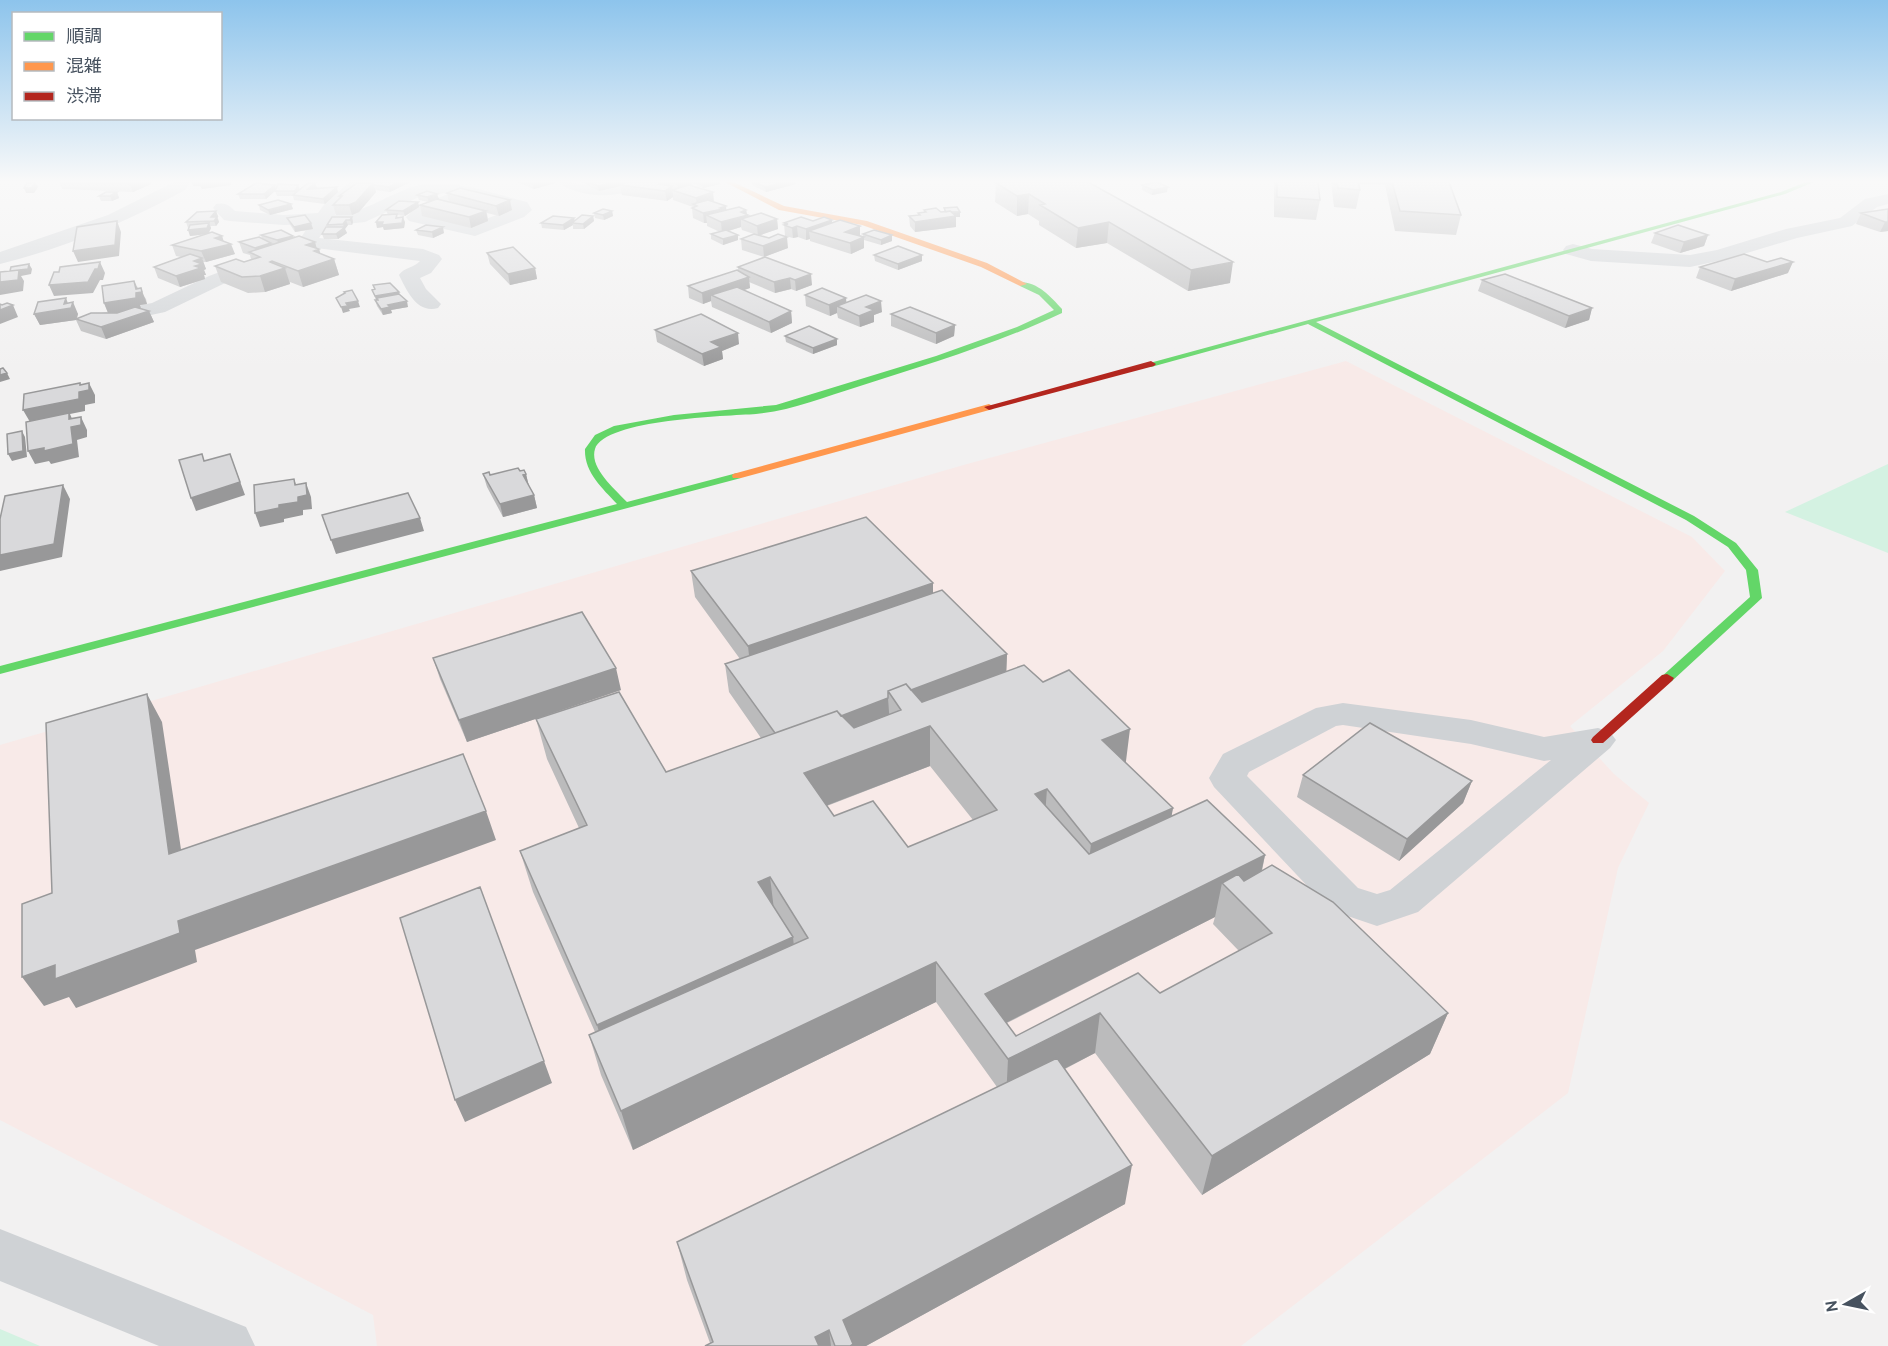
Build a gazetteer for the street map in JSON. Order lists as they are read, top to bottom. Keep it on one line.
{"legend":["順調","混雑","渋滞"],"north":"left"}
